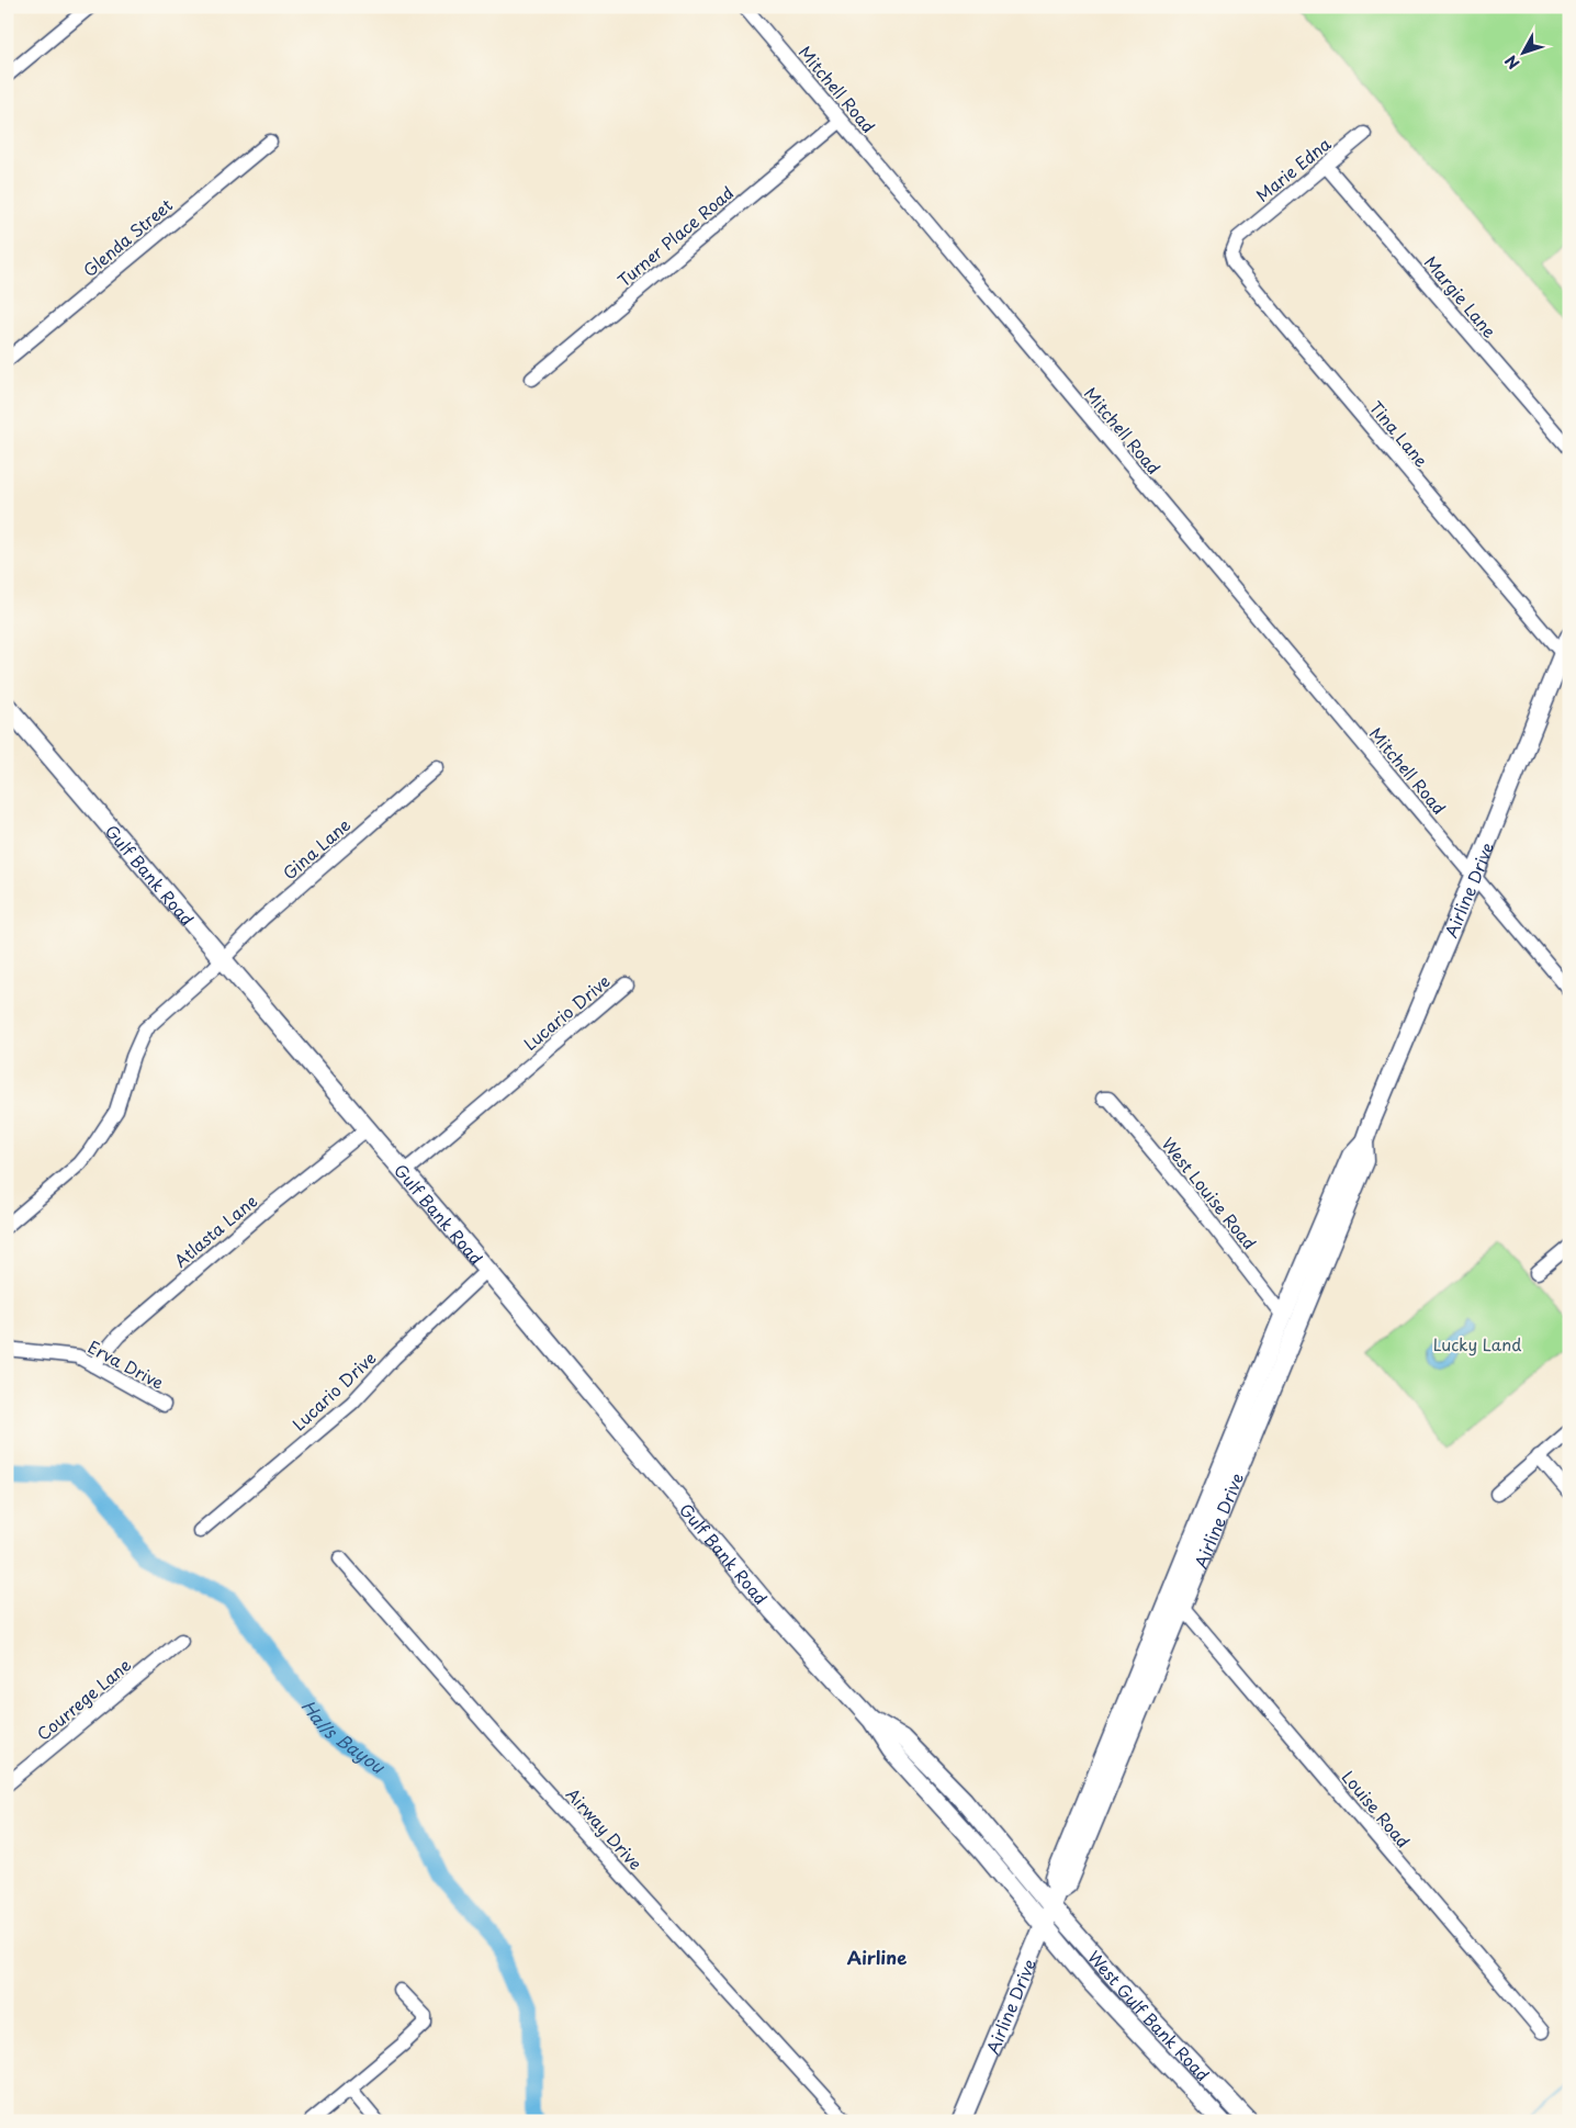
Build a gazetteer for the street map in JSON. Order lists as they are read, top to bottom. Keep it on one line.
{"streets":{"main road":["Gulf Bank Road","Airline Drive","West Gulf Bank Road"],"street":["Mitchell Road","Marie Edna","Turner Place Road","Glenda Street","Margie Lane","Tina Lane","Gina Lane","Lucario Drive","West Louise Road","Atlasta Lane","Erva Drive","Courrege Lane","Louise Road","Airway Drive"]},"crossings":[["Mitchell Road","Turner Place Road"],["Mitchell Road","Airline Drive"],["Marie Edna","Margie Lane"],["Marie Edna","Tina Lane"],["Tina Lane","Airline Drive"],["Gina Lane","Gulf Bank Road"],["Gulf Bank Road","Airline Drive"],["Gulf Bank Road","Lucario Drive"],["Gulf Bank Road","Atlasta Lane"],["Gulf Bank Road","West Gulf Bank Road"],["Airline Drive","West Louise Road"],["Airline Drive","Louise Road"],["Airline Drive","West Gulf Bank Road"],["Atlasta Lane","Erva Drive"]],"districts":["Airline"],"water":["Halls Bayou"],"parks":["Lucky Land"],"north":"bottom left"}
